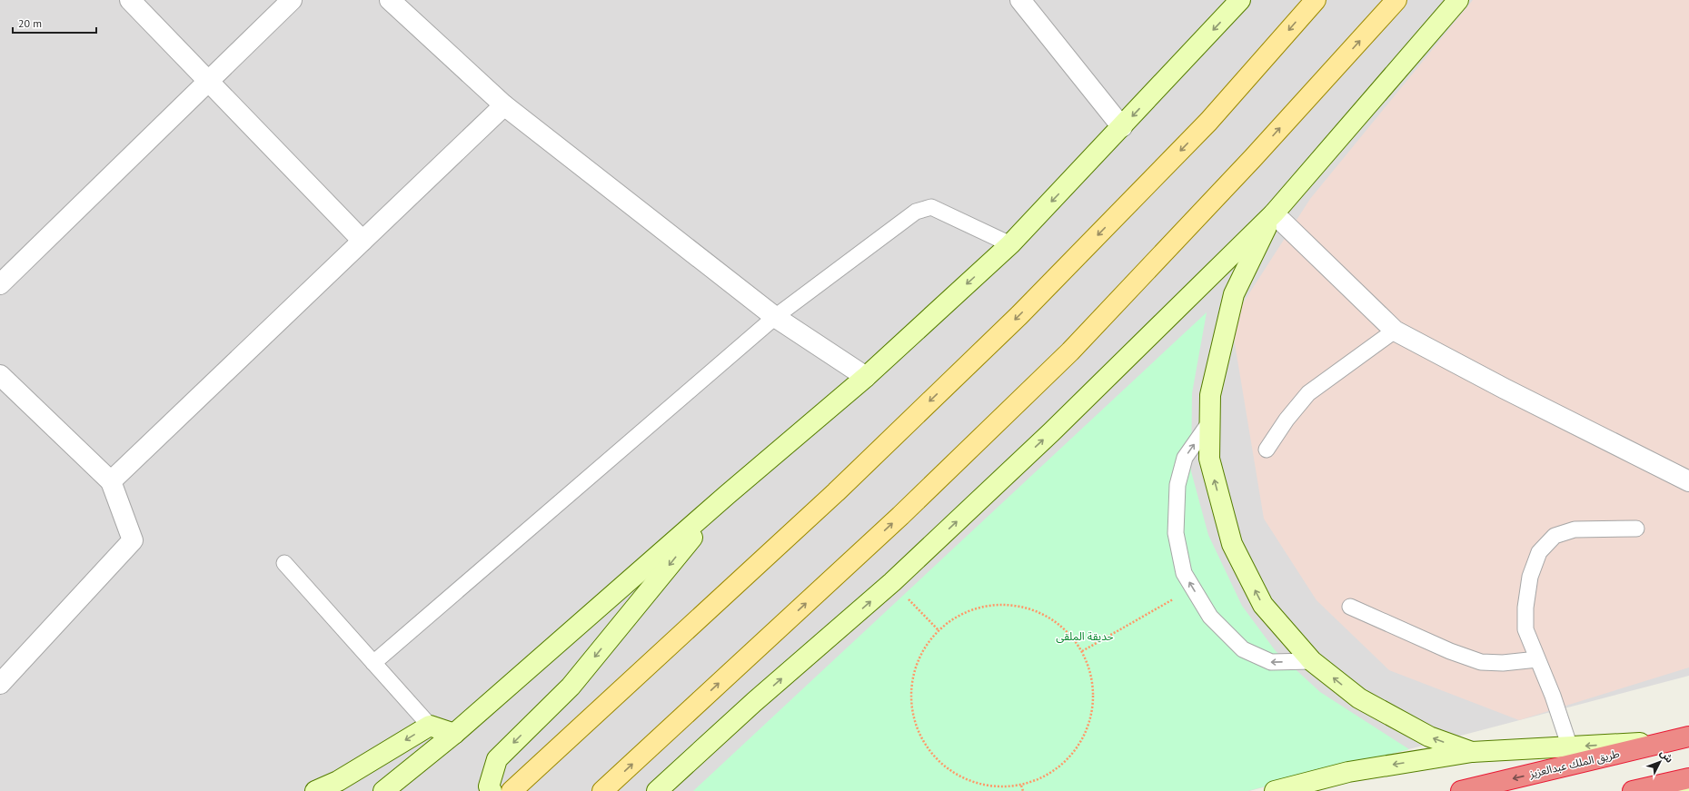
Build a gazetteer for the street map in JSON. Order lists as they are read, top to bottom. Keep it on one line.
{"streets":{"highway":["طريق الملك عبدالعزيز"]},"one_way":["طريق الملك عبدالعزيز"],"parks":["حديقة الملقى"],"scale_bar":"20 m","north":"top right"}
